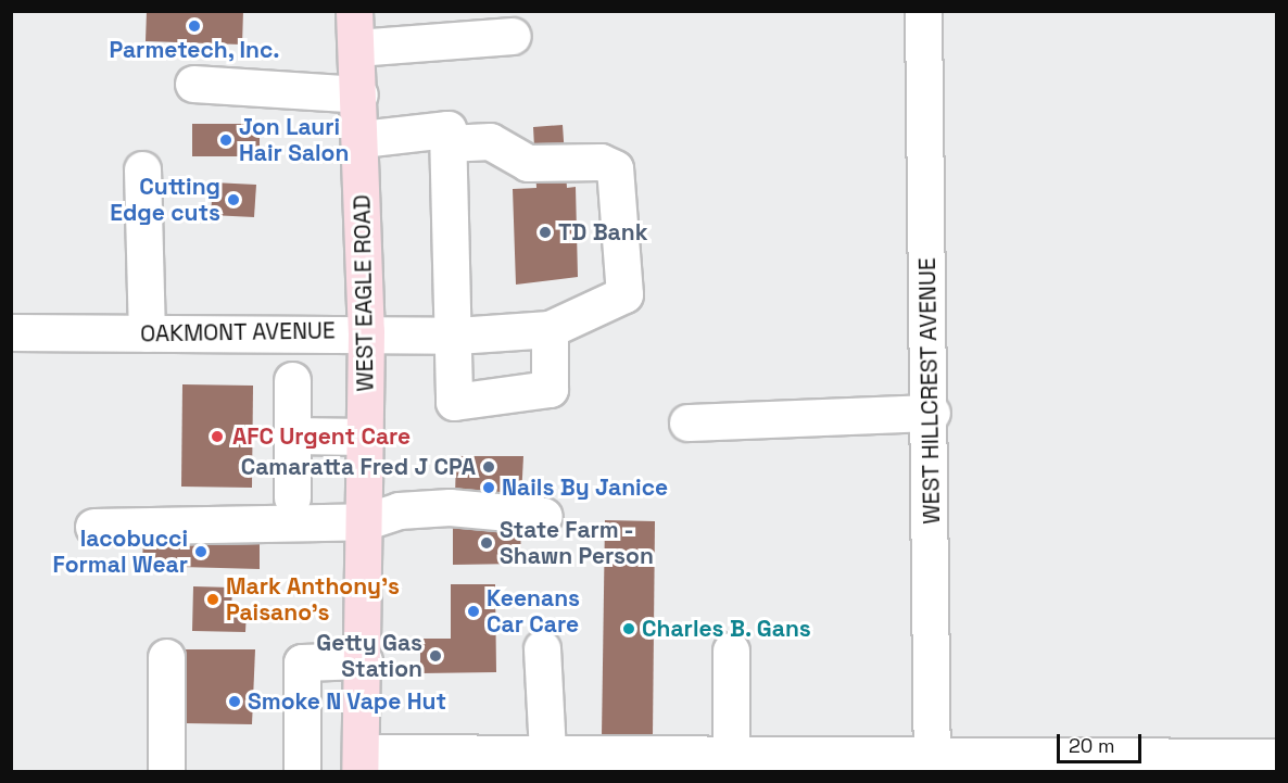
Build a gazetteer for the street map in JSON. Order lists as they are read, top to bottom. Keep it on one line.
{"streets":{"main road":["WEST EAGLE ROAD"],"street":["OAKMONT AVENUE","WEST HILLCREST AVENUE"]},"crossings":[["WEST EAGLE ROAD","OAKMONT AVENUE"]],"places":["Parmetech, Inc.","Jon Lauri Hair Salon","Cutting Edge cuts","TD Bank","AFC Urgent Care","Camaratta Fred J CPA","Nails By Janice","State Farm - Shawn Person","Iacobucci Formal Wear","Mark Anthony's Paisano's","Keenans Car Care","Charles B. Gans","Getty Gas Station","Smoke N Vape Hut"],"scale_bar":"20 m"}
